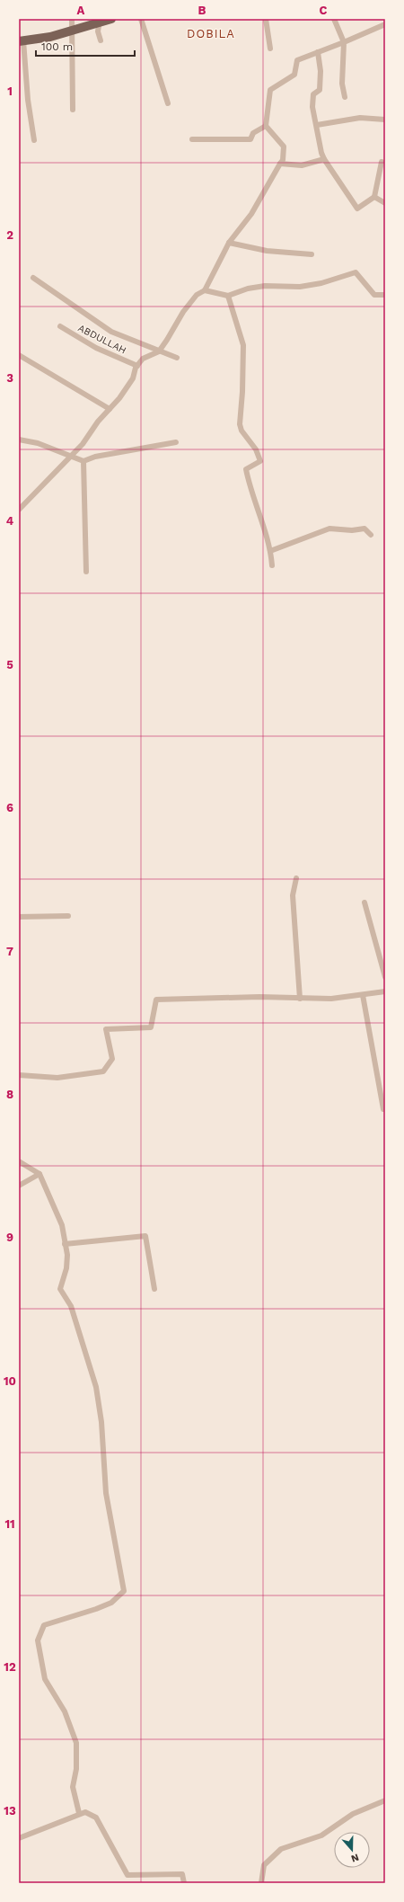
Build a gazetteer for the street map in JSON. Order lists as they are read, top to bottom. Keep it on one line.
{"streets":{"street":["ABDULLAH"]},"districts":["DOBILA"],"scale_bar":"100 m","north":"bottom","grid":{"columns":["A","B","C"],"rows":["1","2","3","4","5","6","7","8","9","10","11","12","13"]}}
